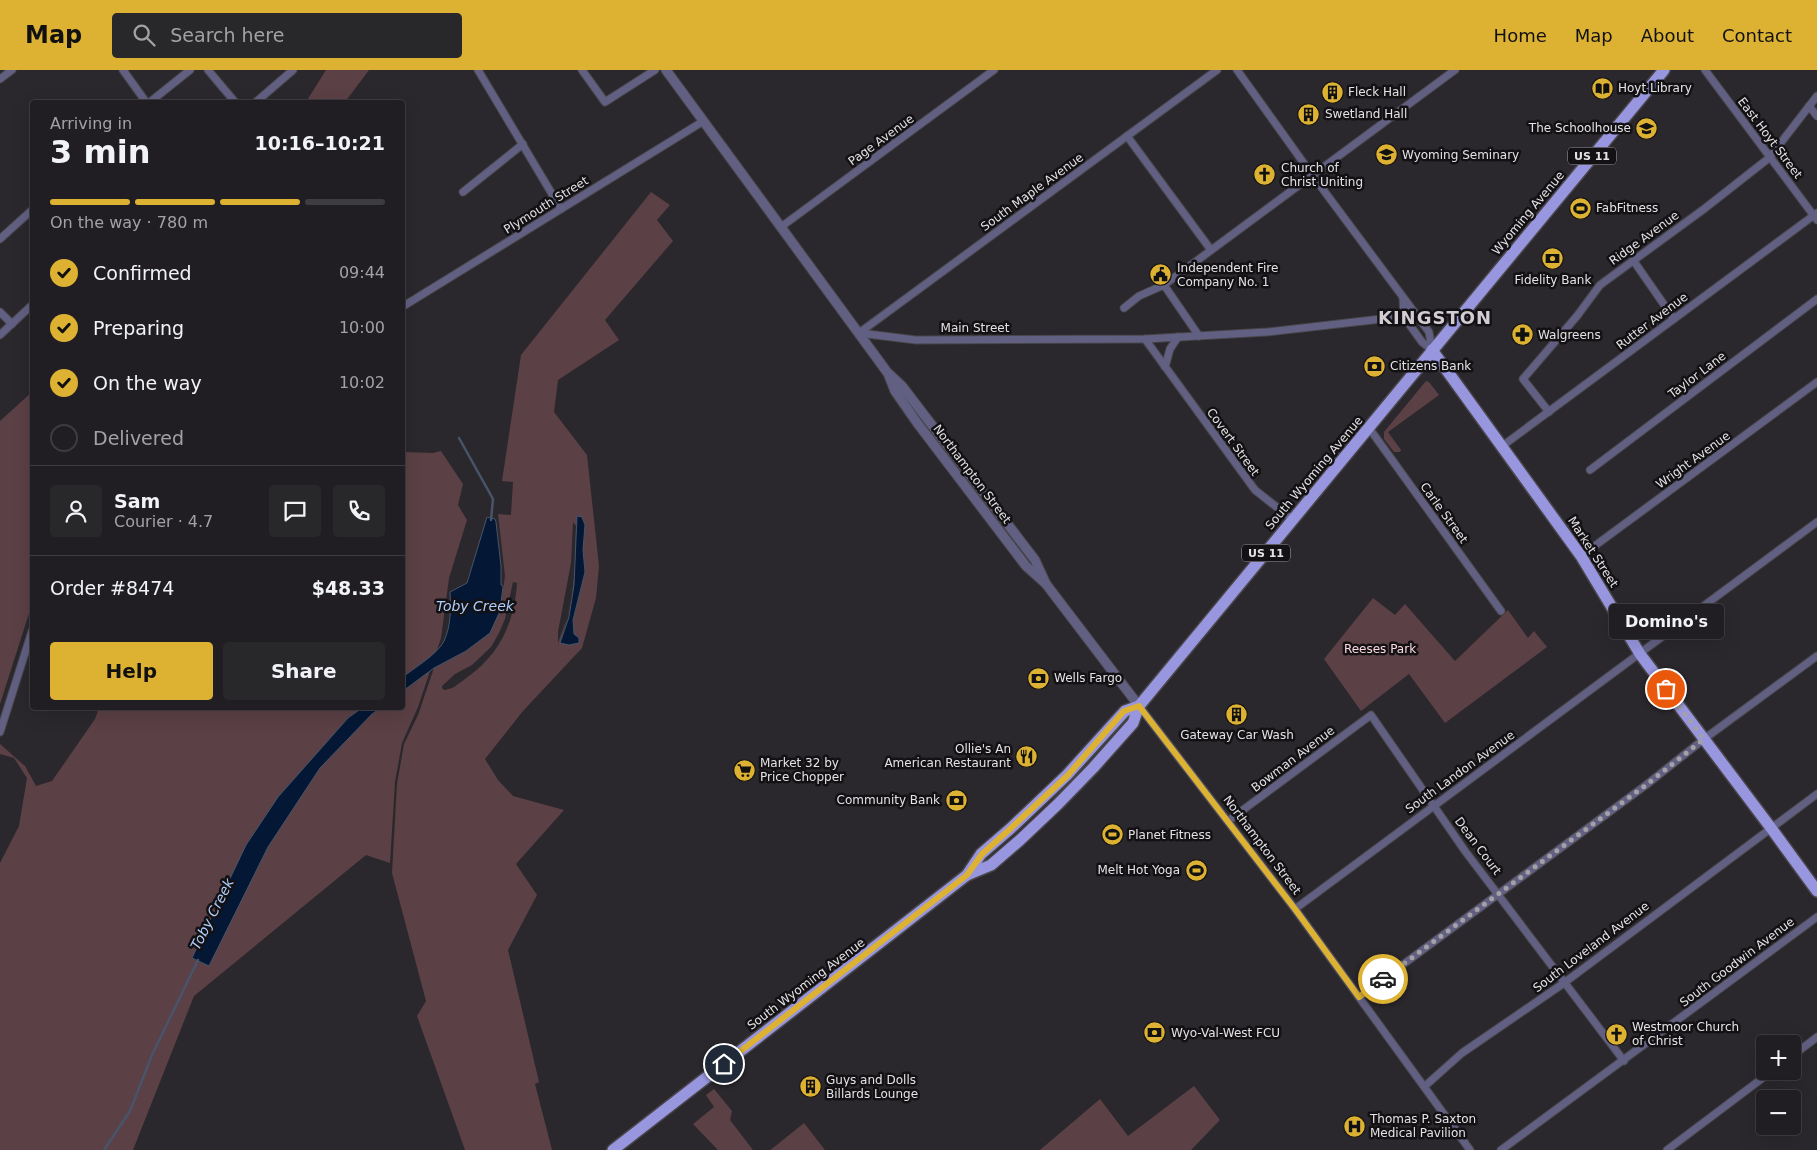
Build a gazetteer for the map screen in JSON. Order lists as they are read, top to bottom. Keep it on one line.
{"streets":{"main road":["US 11","Wyoming Avenue","South Wyoming Avenue","Market Street"],"street":["East Hoyt Street","Page Avenue","South Maple Avenue","Plymouth Street","Ridge Avenue","Rutter Avenue","Main Street","Taylor Lane","Covert Street","Wright Avenue","Northampton Street","Carle Street","Bowman Avenue","South Landon Avenue","Dean Court","South Loveland Avenue","South Goodwin Avenue"]},"crossings":[["East Hoyt Street","Ridge Avenue"],["East Hoyt Street","Rutter Avenue"],["South Maple Avenue","Main Street"],["South Maple Avenue","Northampton Street"],["Wyoming Avenue","South Wyoming Avenue"],["Wyoming Avenue","Market Street"],["Ridge Avenue","Rutter Avenue"],["Rutter Avenue","Market Street"],["Main Street","Covert Street"],["Main Street","Northampton Street"],["Main Street","Market Street"],["Covert Street","South Wyoming Avenue"],["Wright Avenue","Market Street"],["South Wyoming Avenue","Northampton Street"],["South Wyoming Avenue","Carle Street"],["South Wyoming Avenue","Market Street"],["Northampton Street","Bowman Avenue"],["Northampton Street","South Landon Avenue"],["Northampton Street","South Loveland Avenue"],["Market Street","South Landon Avenue"],["Market Street","South Loveland Avenue"],["Bowman Avenue","Dean Court"],["South Landon Avenue","Dean Court"],["Dean Court","South Loveland Avenue"],["Dean Court","South Goodwin Avenue"]],"districts":["KINGSTON"],"water":["Toby Creek"],"parks":["Reeses Park"],"places":{"library":["Hoyt Library"],"building":["Fleck Hall","Swetland Hall","Gateway Car Wash","Guys and Dolls Billards Lounge"],"school or university":["The Schoolhouse","Wyoming Seminary"],"church":["Church of Christ Uniting","Westmoor Church of Christ"],"sports":["FabFitness","Planet Fitness","Melt Hot Yoga"],"bank":["Fidelity Bank","Citizens Bank","Wells Fargo","Community Bank","Wyo-Val-West FCU"],"public building":["Independent Fire Company No. 1"],"pharmacy":["Walgreens"],"other":["Domino's"],"restaurant":["Ollie's An American Restaurant"],"supermarket":["Market 32 by Price Chopper"],"hospital":["Thomas P. Saxton Medical Pavilion"]},"page":{"header":"Map","search":"Search here","nav":["Home","Map","About","Contact"],"heading":["3 min","Arriving in","10:16–10:21"],"panel":["Sam","Courier · 4.7","Order #8474","$48.33"],"bar":"On the way · 780 m","list":[["Confirmed","09:44"],["Preparing","10:00"],["On the way","10:02"],"Delivered"],"bubble":"Domino's","buttons":["Help","Share"],"map_buttons":["+","−"]}}
